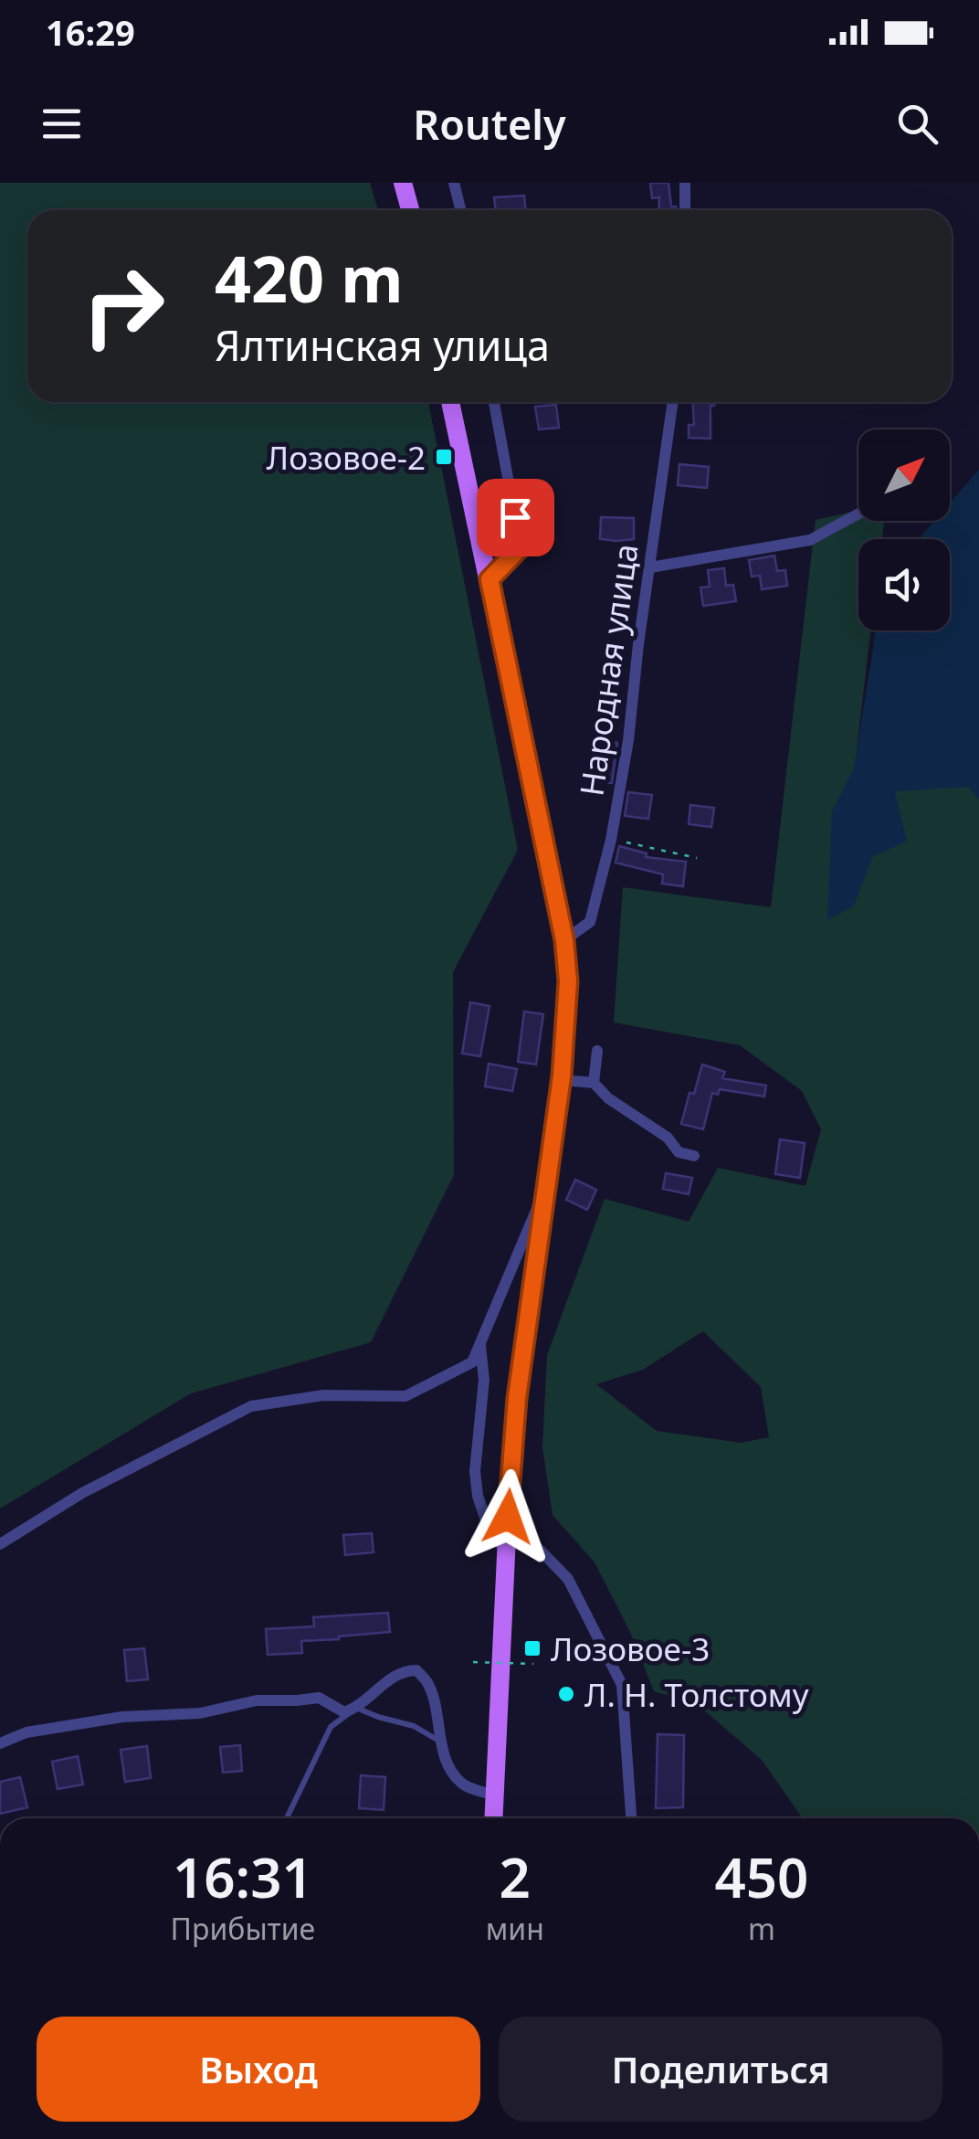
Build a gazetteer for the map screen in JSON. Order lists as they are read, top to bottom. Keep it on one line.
{"streets":{"street":["Народная улица"]},"places":{"transit":["Лозовое-2","Лозовое-3"],"other":["Л. Н. Толстому"]},"north":"top right","page":{"status":"16:29","header":"Routely","turn":["420 m","Ялтинская улица"],"eta":["16:31","Прибытие","2","мин","450","m"],"buttons":["Выход","Поделиться"]}}
